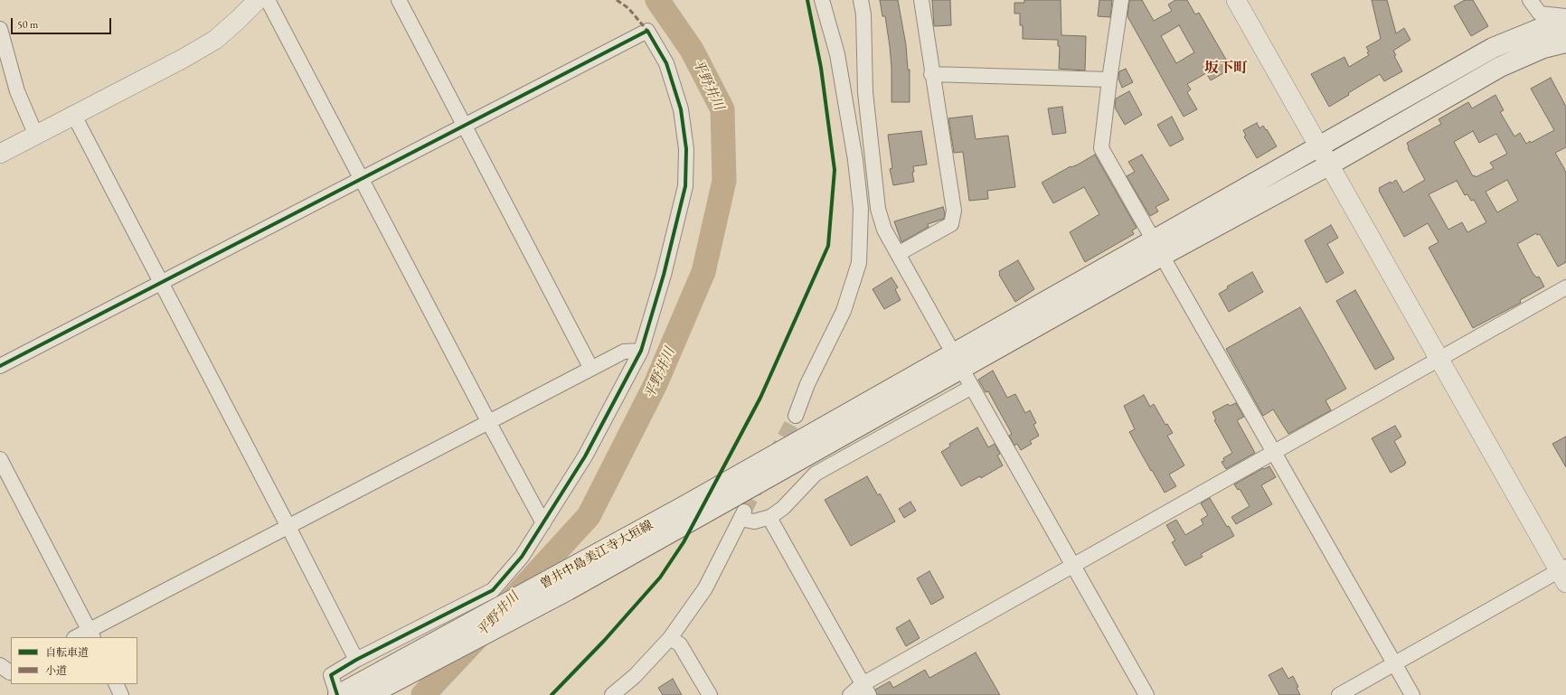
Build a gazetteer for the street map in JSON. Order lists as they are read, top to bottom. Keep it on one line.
{"streets":{"main road":["曽井中島美江寺大垣線"]},"districts":["坂下町"],"water":["平野井川"],"legend":["自転車道","小道"],"scale_bar":"50 m"}
